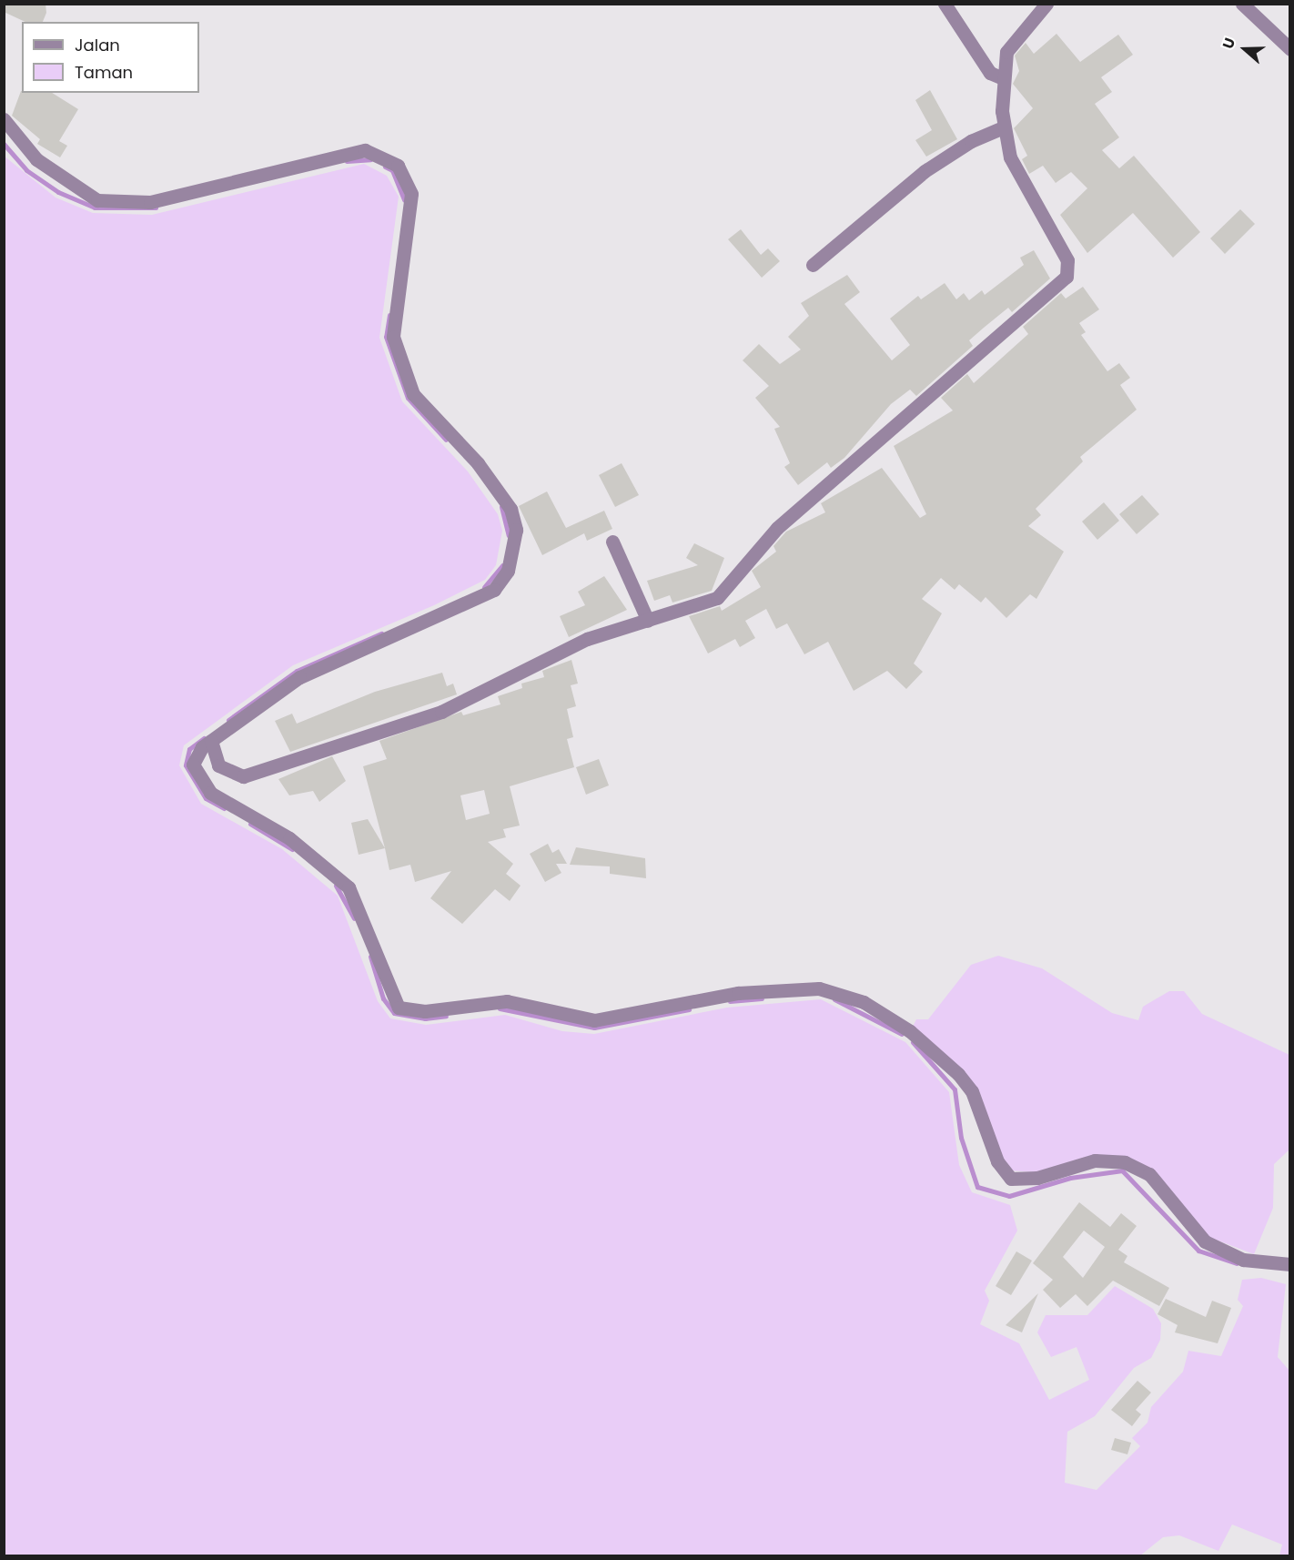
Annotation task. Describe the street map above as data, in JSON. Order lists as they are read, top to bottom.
{
  "legend": ["Jalan", "Taman"],
  "north": "left"
}
